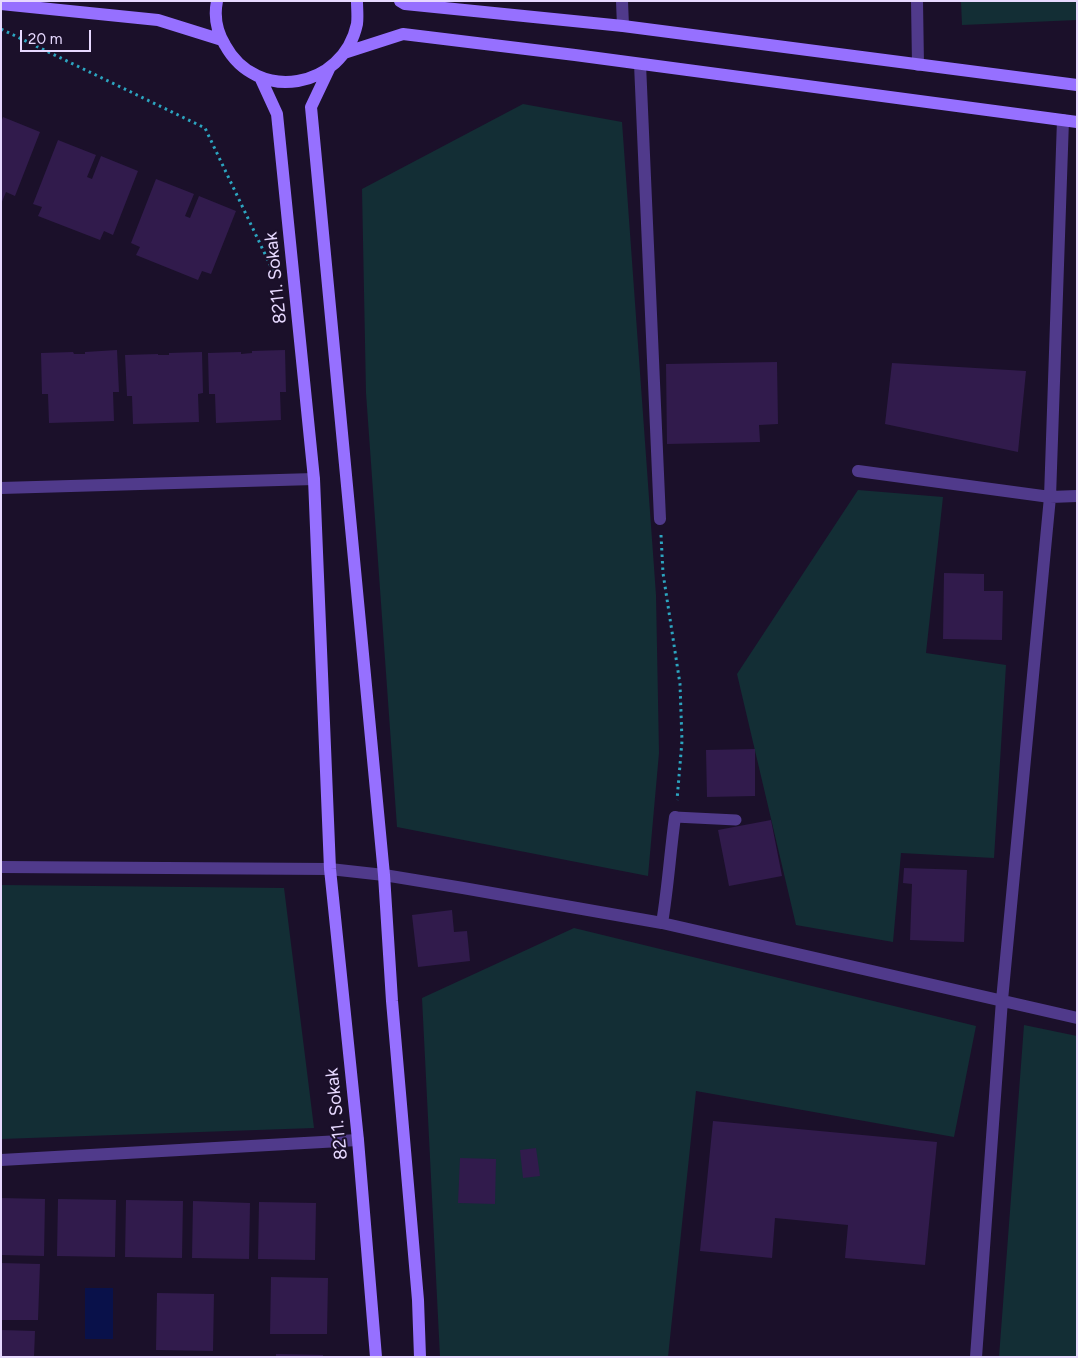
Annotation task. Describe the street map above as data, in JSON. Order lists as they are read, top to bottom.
{
  "streets": {
    "street": ["8211. Sokak"]
  },
  "scale_bar": "20 m"
}
